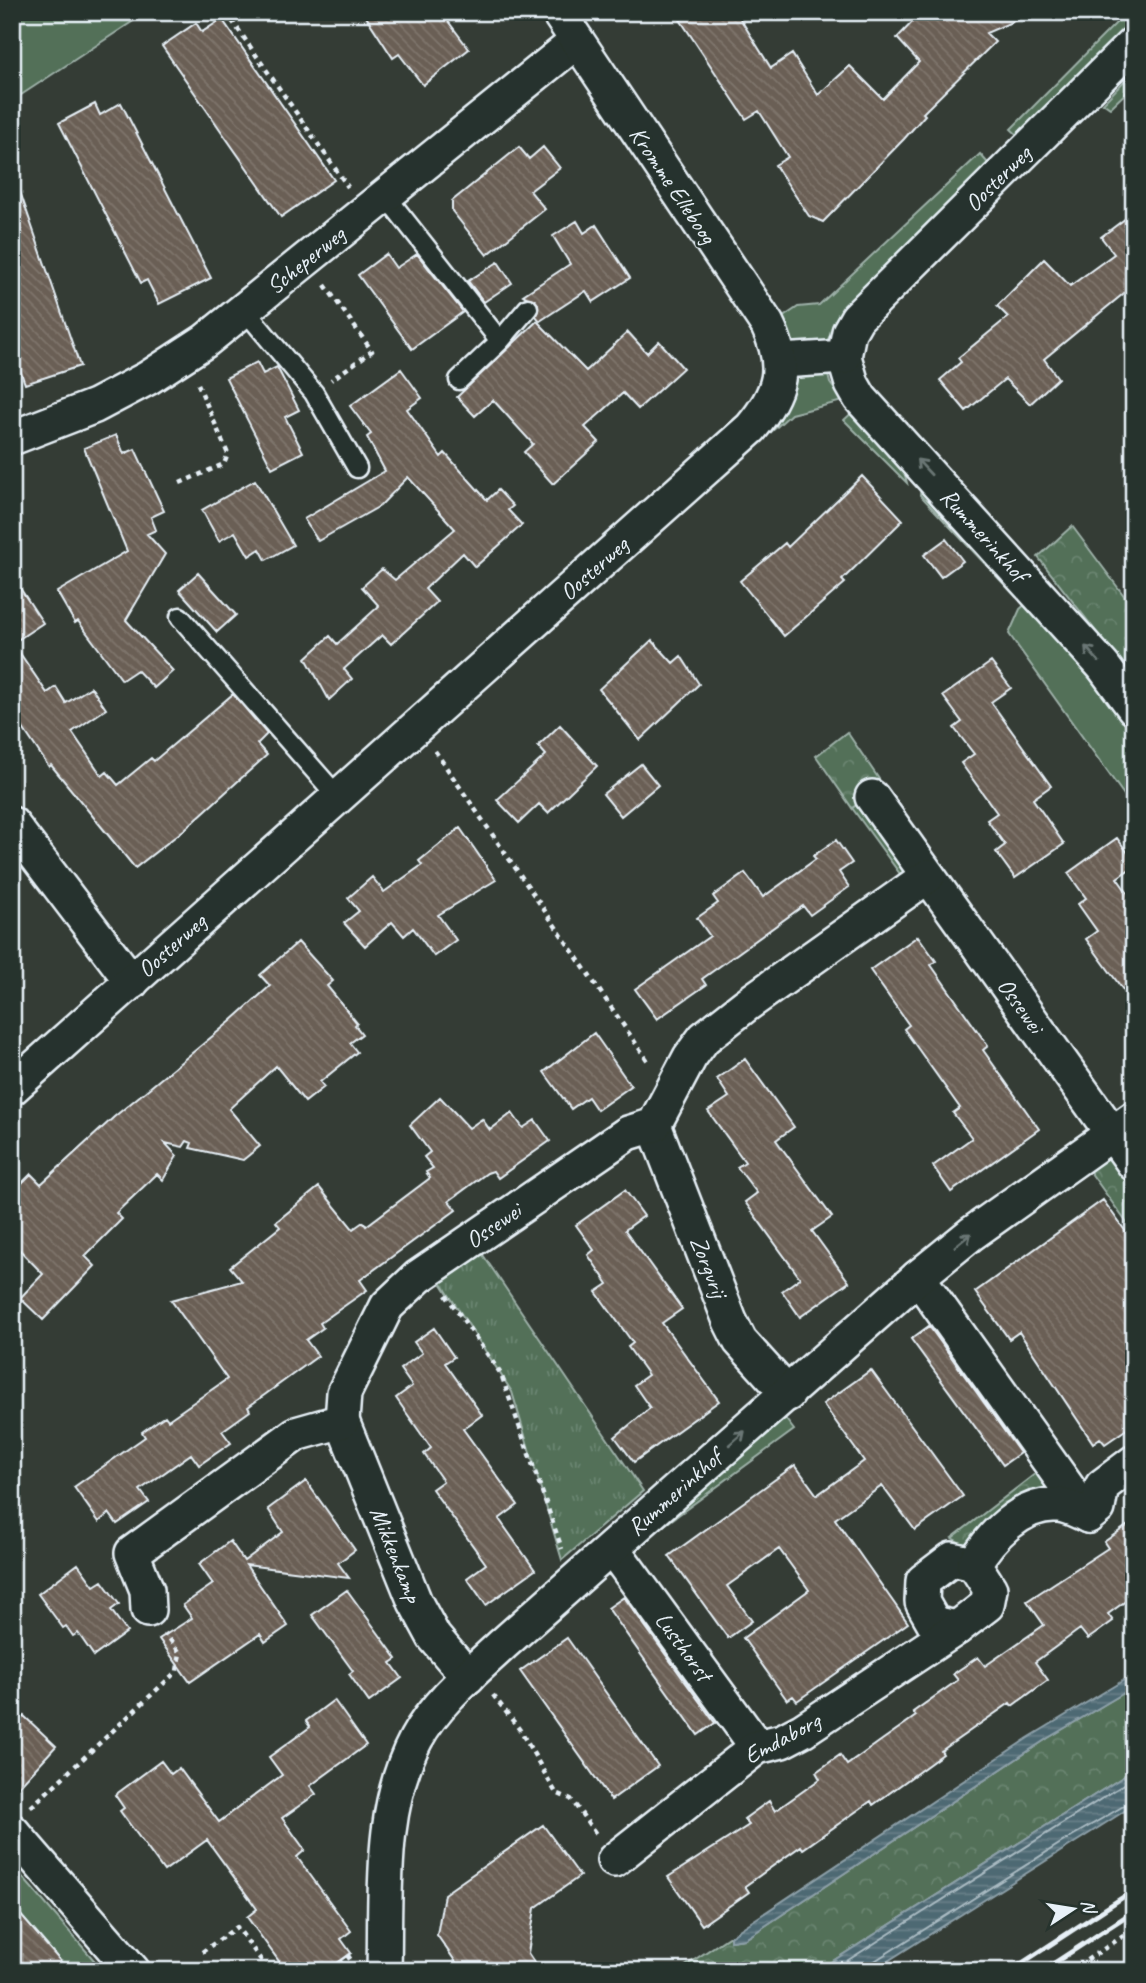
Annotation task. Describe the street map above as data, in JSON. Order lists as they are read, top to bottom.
{
  "streets": {
    "street": [
      "Oosterweg",
      "Kromme Elleboog",
      "Scheperweg",
      "Rummerinkhof",
      "Ossewei",
      "Zorgvrij",
      "Mikkenkamp",
      "Lusthorst",
      "Emdaborg"
    ]
  },
  "crossings": [
    ["Oosterweg", "Kromme Elleboog"],
    ["Oosterweg", "Rummerinkhof"],
    ["Kromme Elleboog", "Scheperweg"],
    ["Rummerinkhof", "Ossewei"],
    ["Rummerinkhof", "Zorgvrij"],
    ["Rummerinkhof", "Mikkenkamp"],
    ["Rummerinkhof", "Lusthorst"],
    ["Ossewei", "Zorgvrij"],
    ["Ossewei", "Mikkenkamp"],
    ["Lusthorst", "Emdaborg"]
  ],
  "north": "right"
}
